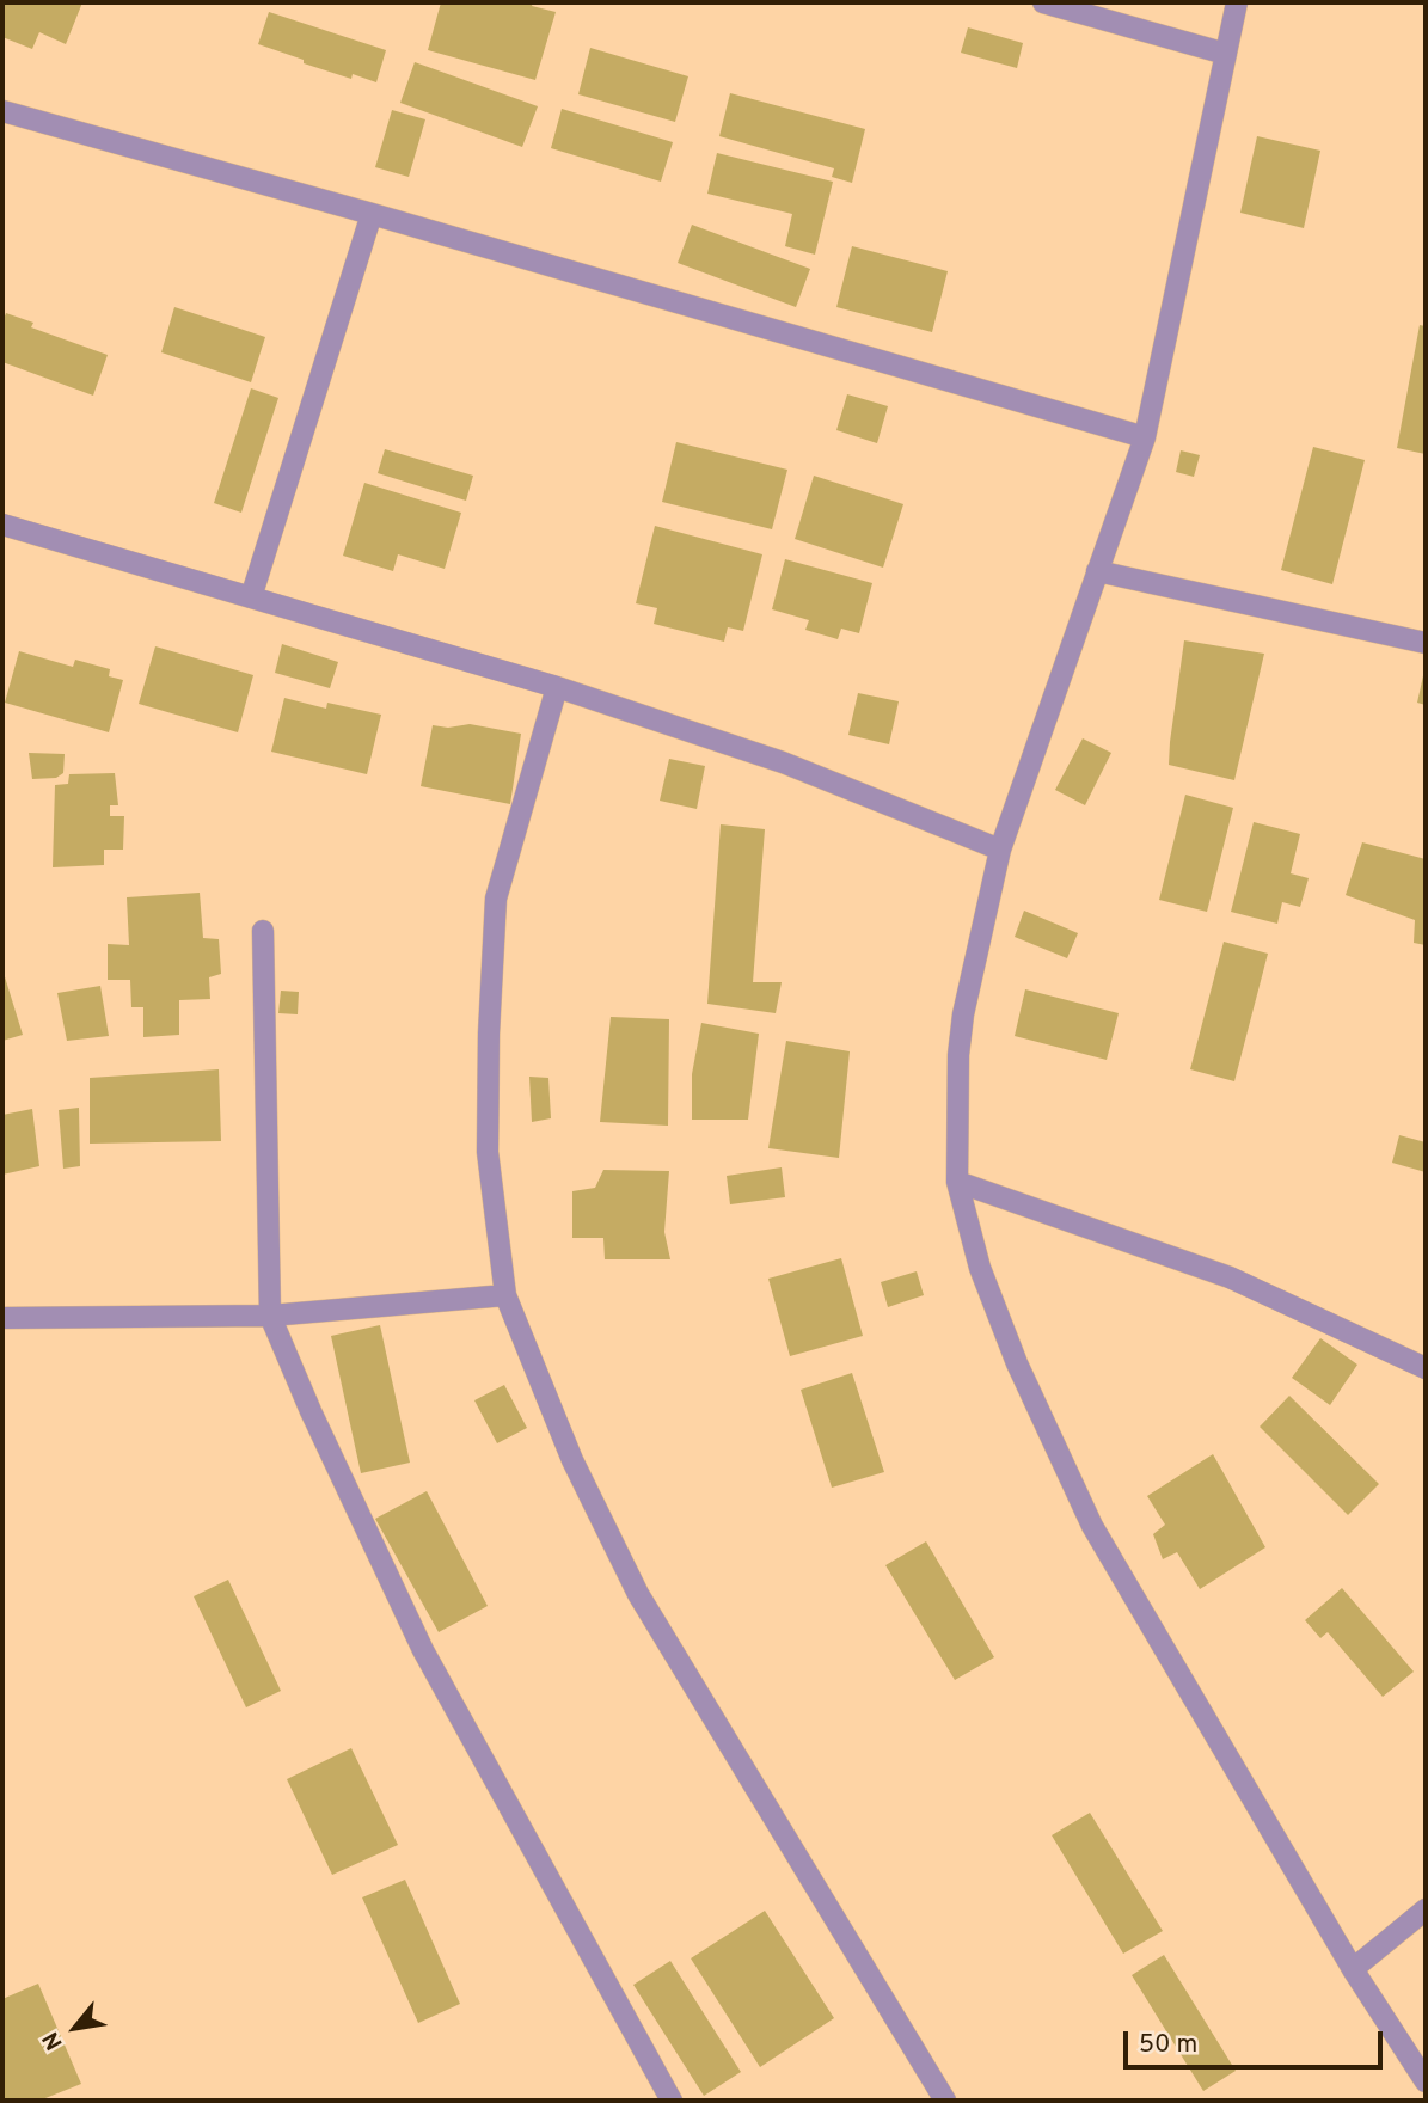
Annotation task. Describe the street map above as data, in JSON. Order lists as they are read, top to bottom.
{
  "scale_bar": "50 m",
  "north": "bottom left"
}
